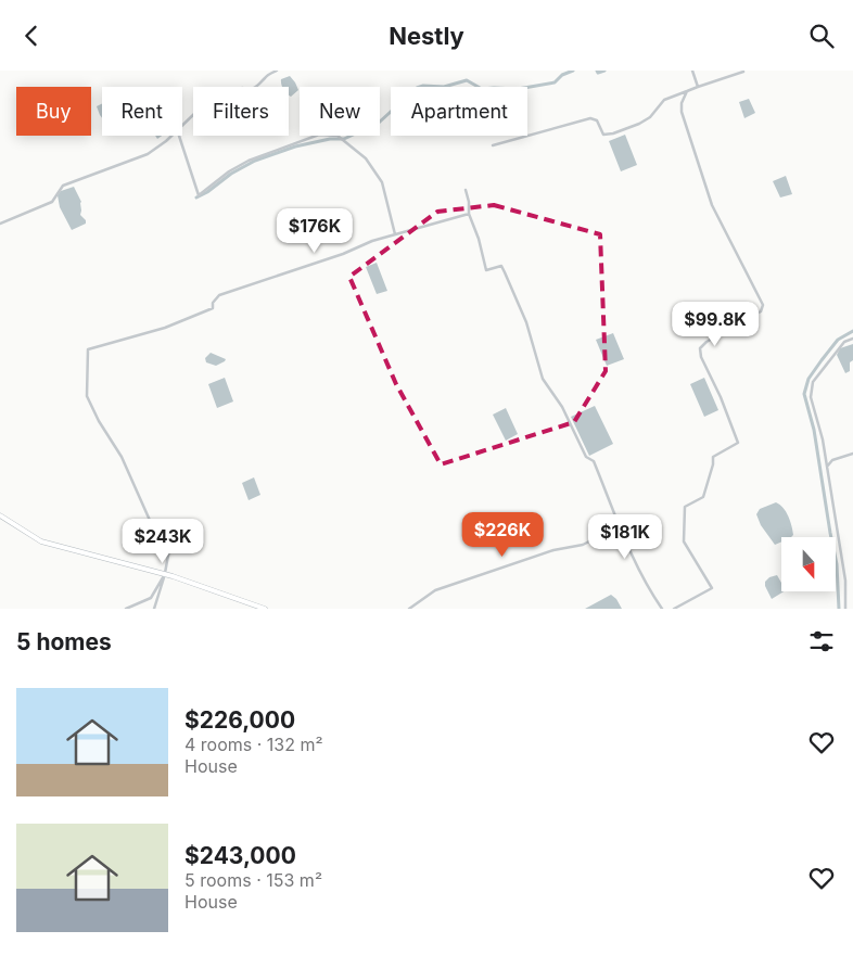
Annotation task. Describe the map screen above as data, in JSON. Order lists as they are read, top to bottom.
{
  "north": "bottom",
  "page": {
    "header": "Nestly",
    "chip": [
      "Buy",
      "Rent",
      "Filters",
      "New",
      "Apartment"
    ],
    "price": [
      "$176K",
      "$99.8K",
      "$226K",
      "$181K",
      "$243K"
    ],
    "heading": "5 homes",
    "list": [
      {
        "name": "$226,000",
        "note": "4 rooms · 132 m² · House"
      },
      {
        "name": "$243,000",
        "note": "5 rooms · 153 m² · House"
      }
    ]
  }
}
